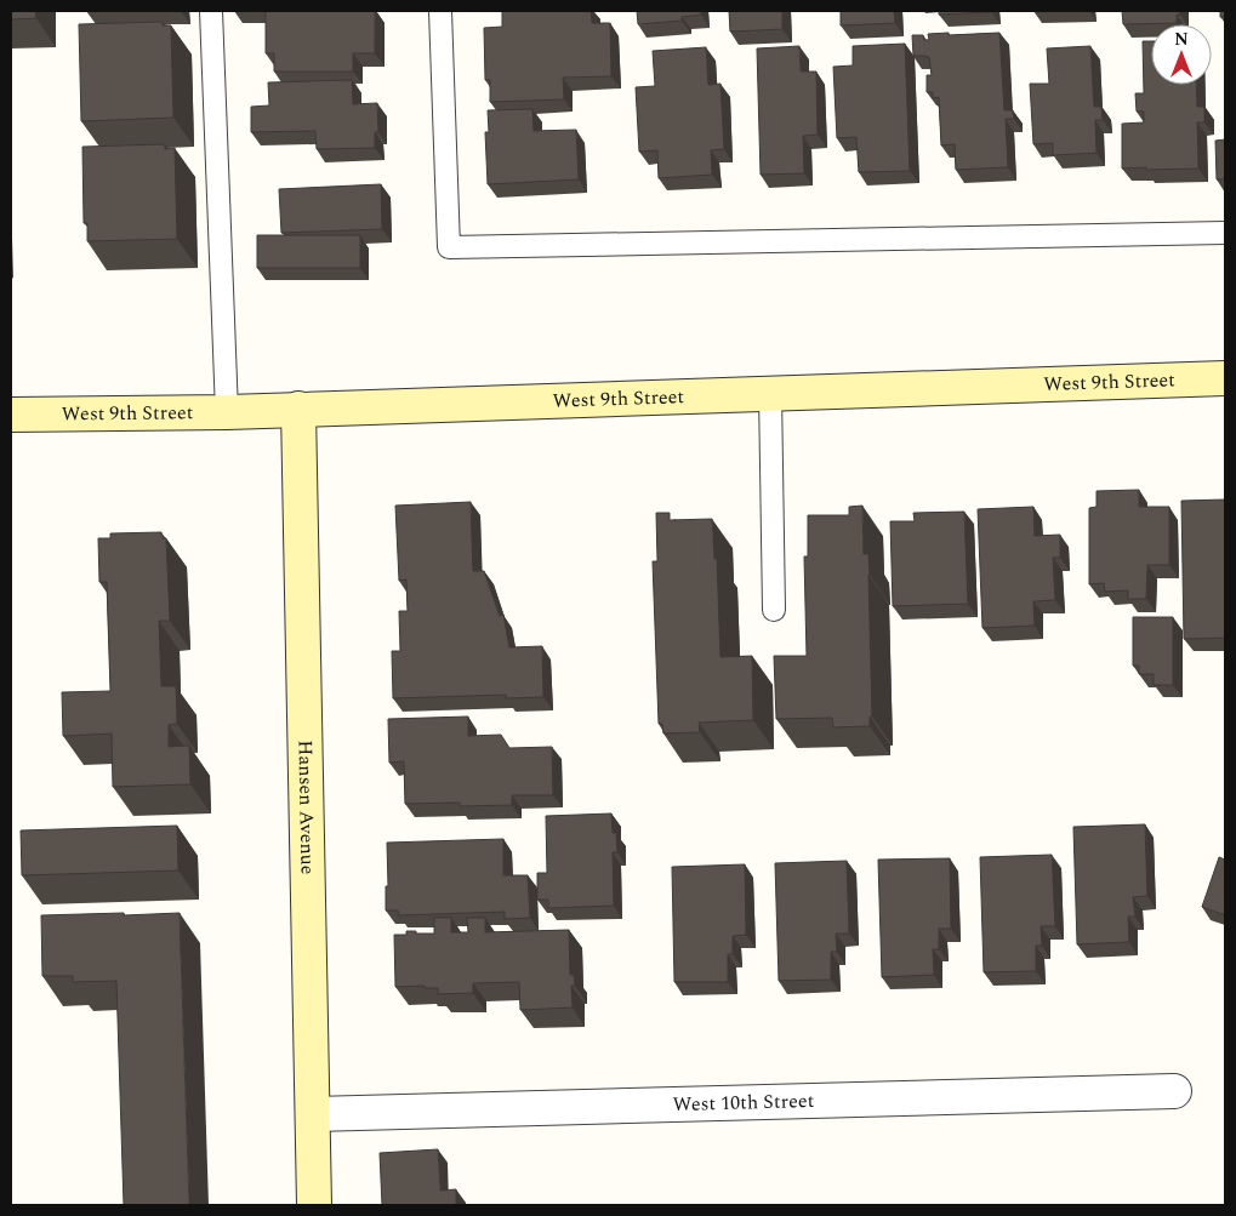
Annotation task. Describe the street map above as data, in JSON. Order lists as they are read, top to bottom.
{
  "streets": {
    "street": ["West 9th Street", "Hansen Avenue", "West 10th Street"]
  },
  "crossings": [
    ["West 9th Street", "Hansen Avenue"],
    ["Hansen Avenue", "West 10th Street"]
  ],
  "north": "top"
}
